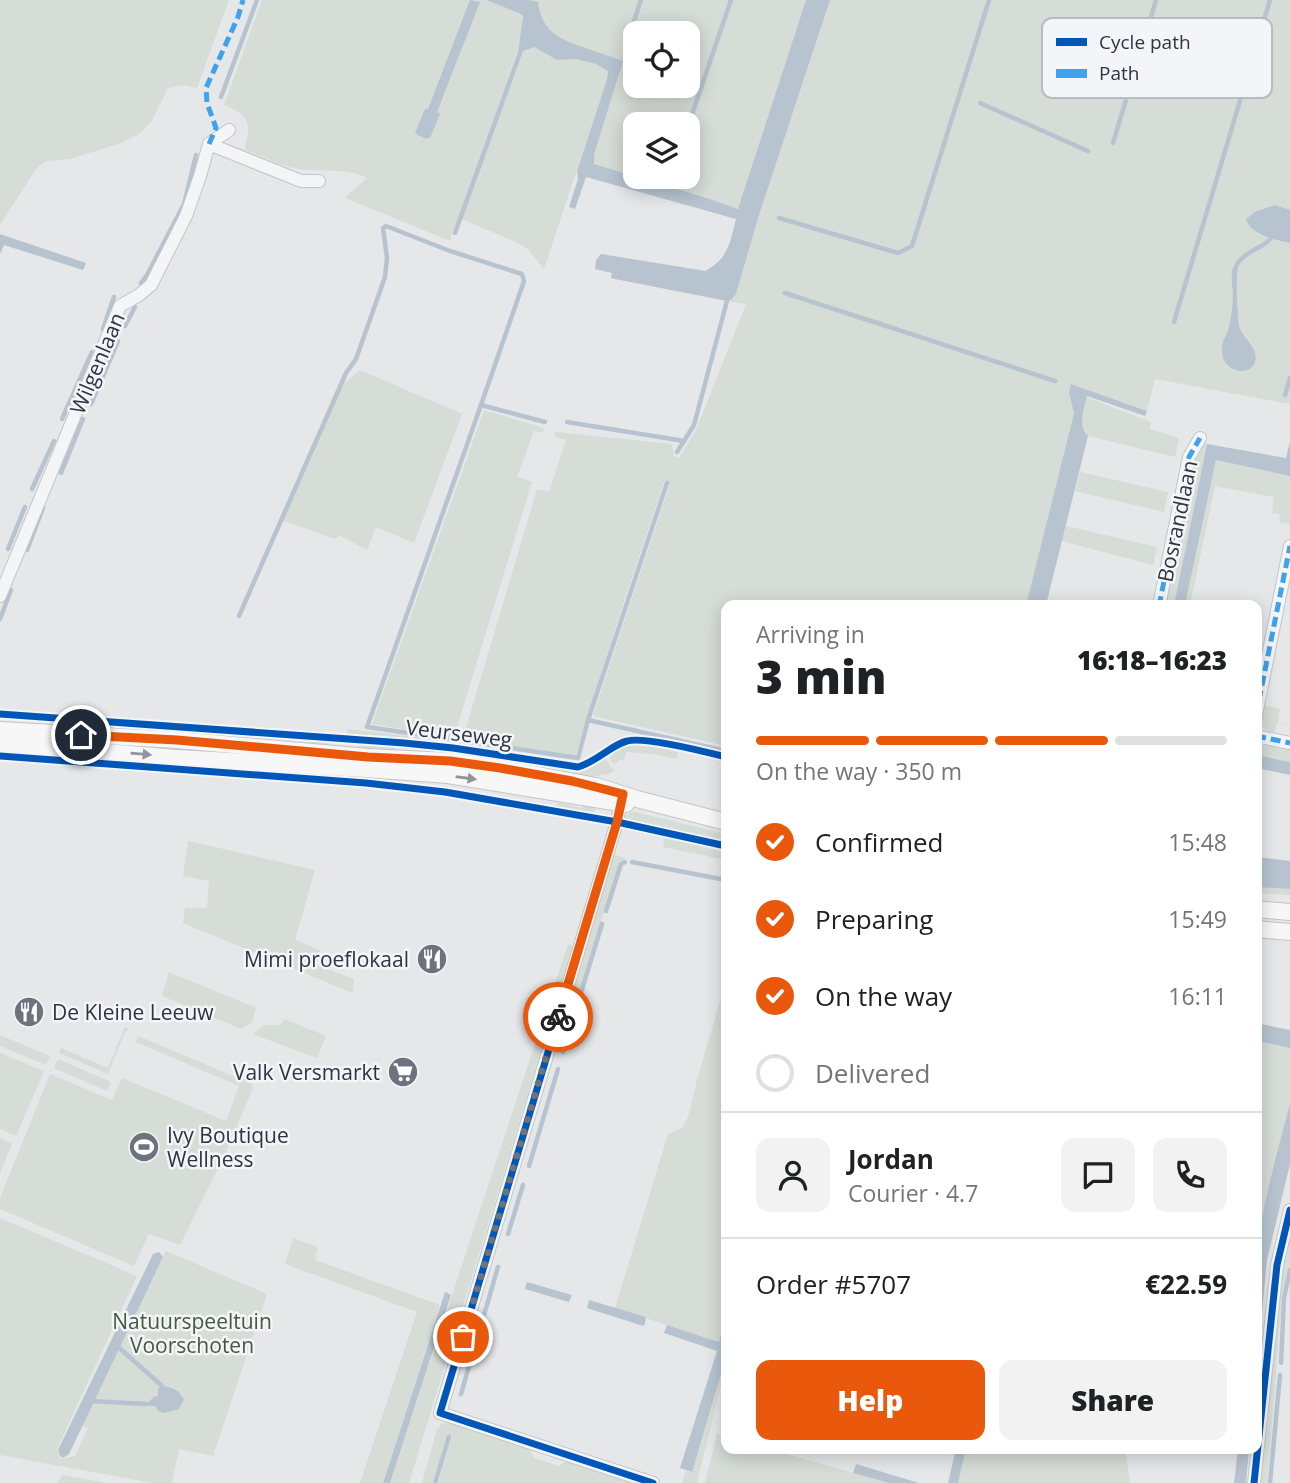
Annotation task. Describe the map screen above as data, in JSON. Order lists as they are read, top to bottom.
{
  "streets": {
    "main road": ["Veurseweg"],
    "street": ["Wilgenlaan", "Bosrandlaan"]
  },
  "parks": ["Natuurspeeltuin Voorschoten"],
  "places": {
    "restaurant": ["Mimi proeflokaal", "De Kleine Leeuw"],
    "supermarket": ["Valk Versmarkt"],
    "sports": ["Ivy Boutique Wellness"]
  },
  "legend": ["Cycle path", "Path"],
  "page": {
    "heading": ["3 min", "Arriving in", "16:18–16:23"],
    "panel": [
      "Jordan",
      "Courier · 4.7",
      "Order #5707",
      "€22.59"
    ],
    "bar": "On the way · 350 m",
    "list": [
      ["Confirmed", "15:48"],
      ["Preparing", "15:49"],
      ["On the way", "16:11"],
      "Delivered"
    ],
    "buttons": ["Help", "Share"]
  }
}
